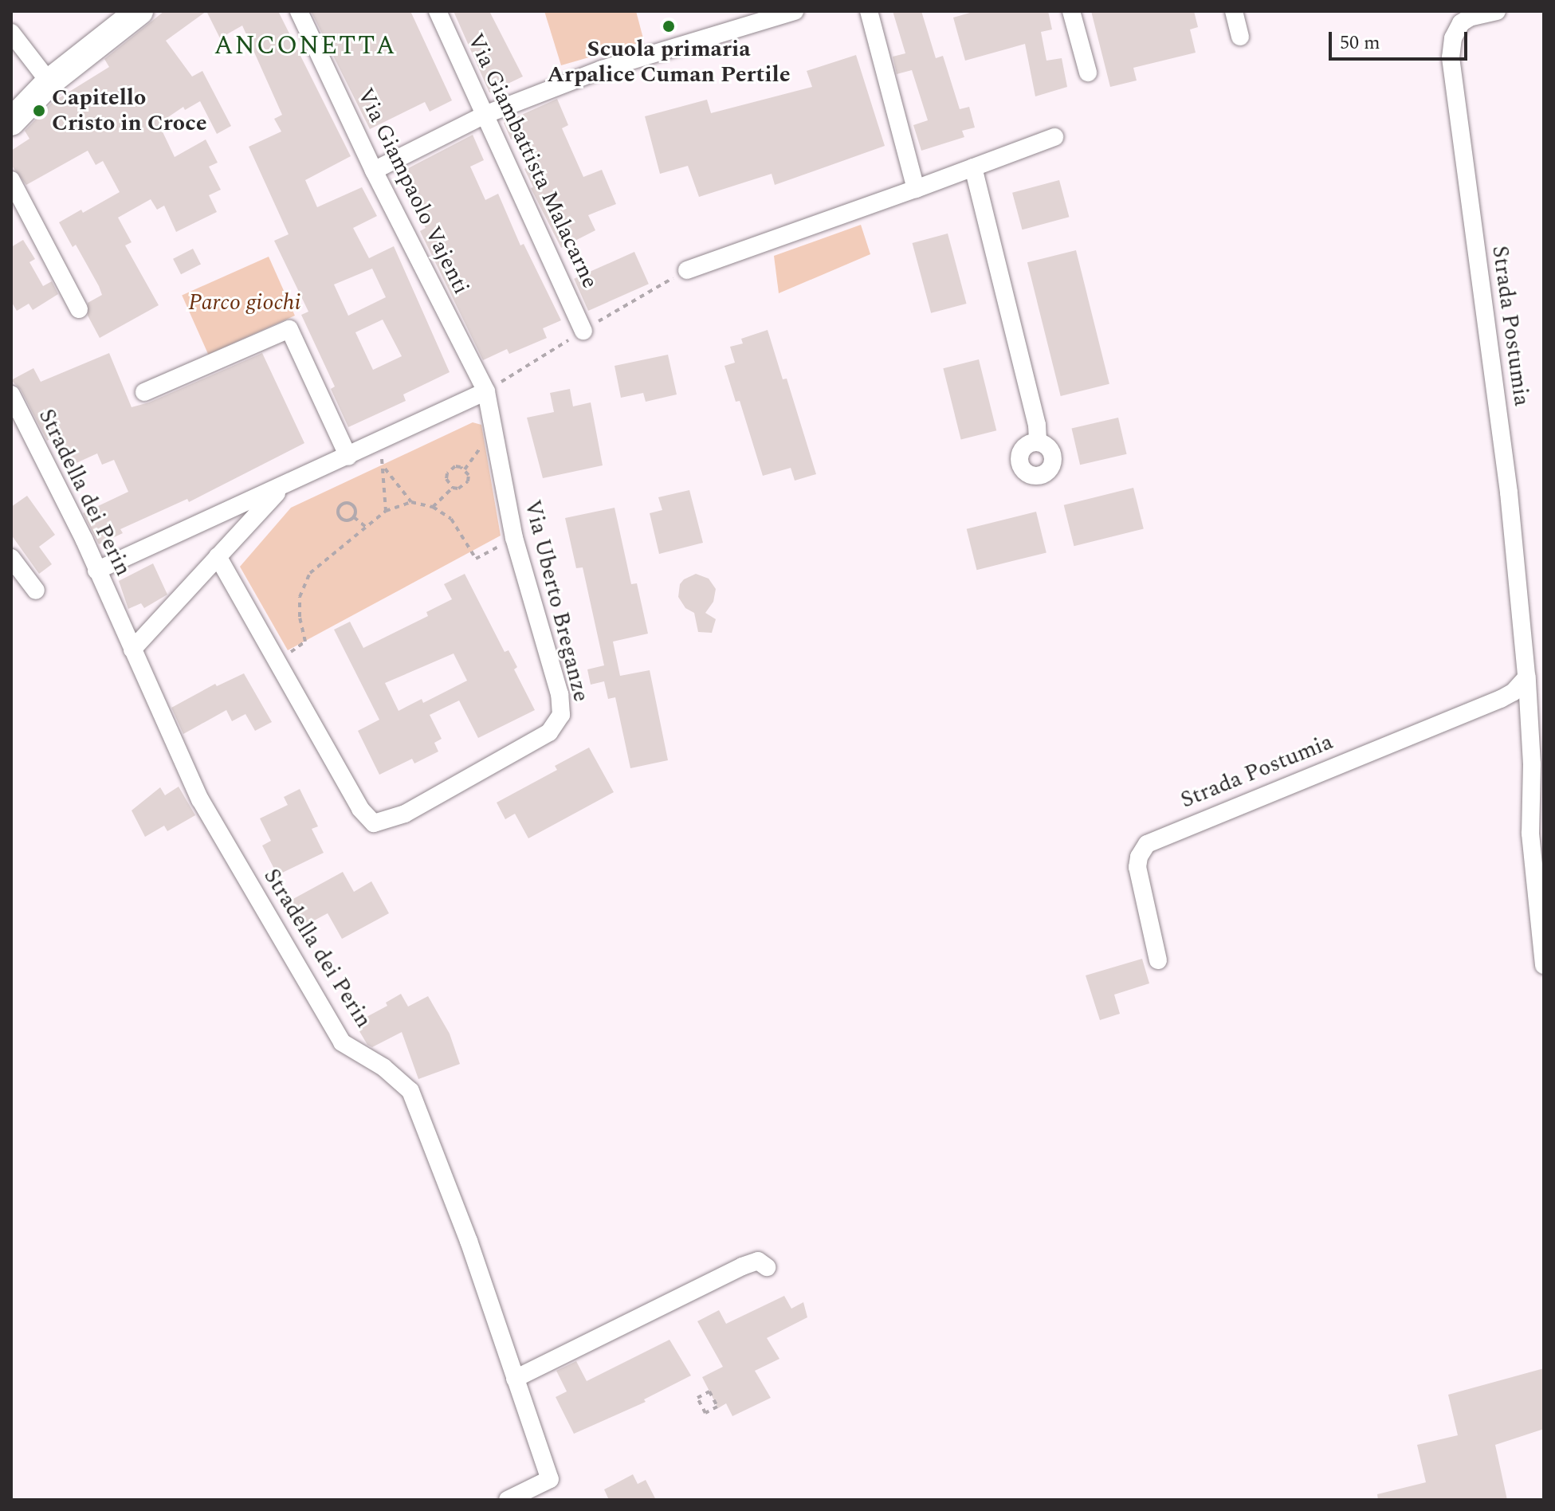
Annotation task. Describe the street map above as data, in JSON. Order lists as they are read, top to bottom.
{
  "streets": {
    "street": [
      "Via Giambattista Malacarne",
      "Via Giampaolo Vajenti",
      "Strada Postumia",
      "Stradella dei Perin",
      "Via Uberto Breganze"
    ]
  },
  "crossings": [
    ["Via Giampaolo Vajenti", "Via Uberto Breganze"]
  ],
  "districts": ["ANCONETTA"],
  "parks": ["Parco giochi"],
  "places": ["Scuola primaria Arpalice Cuman Pertile", "Capitello Cristo in Croce"],
  "scale_bar": "50 m"
}
